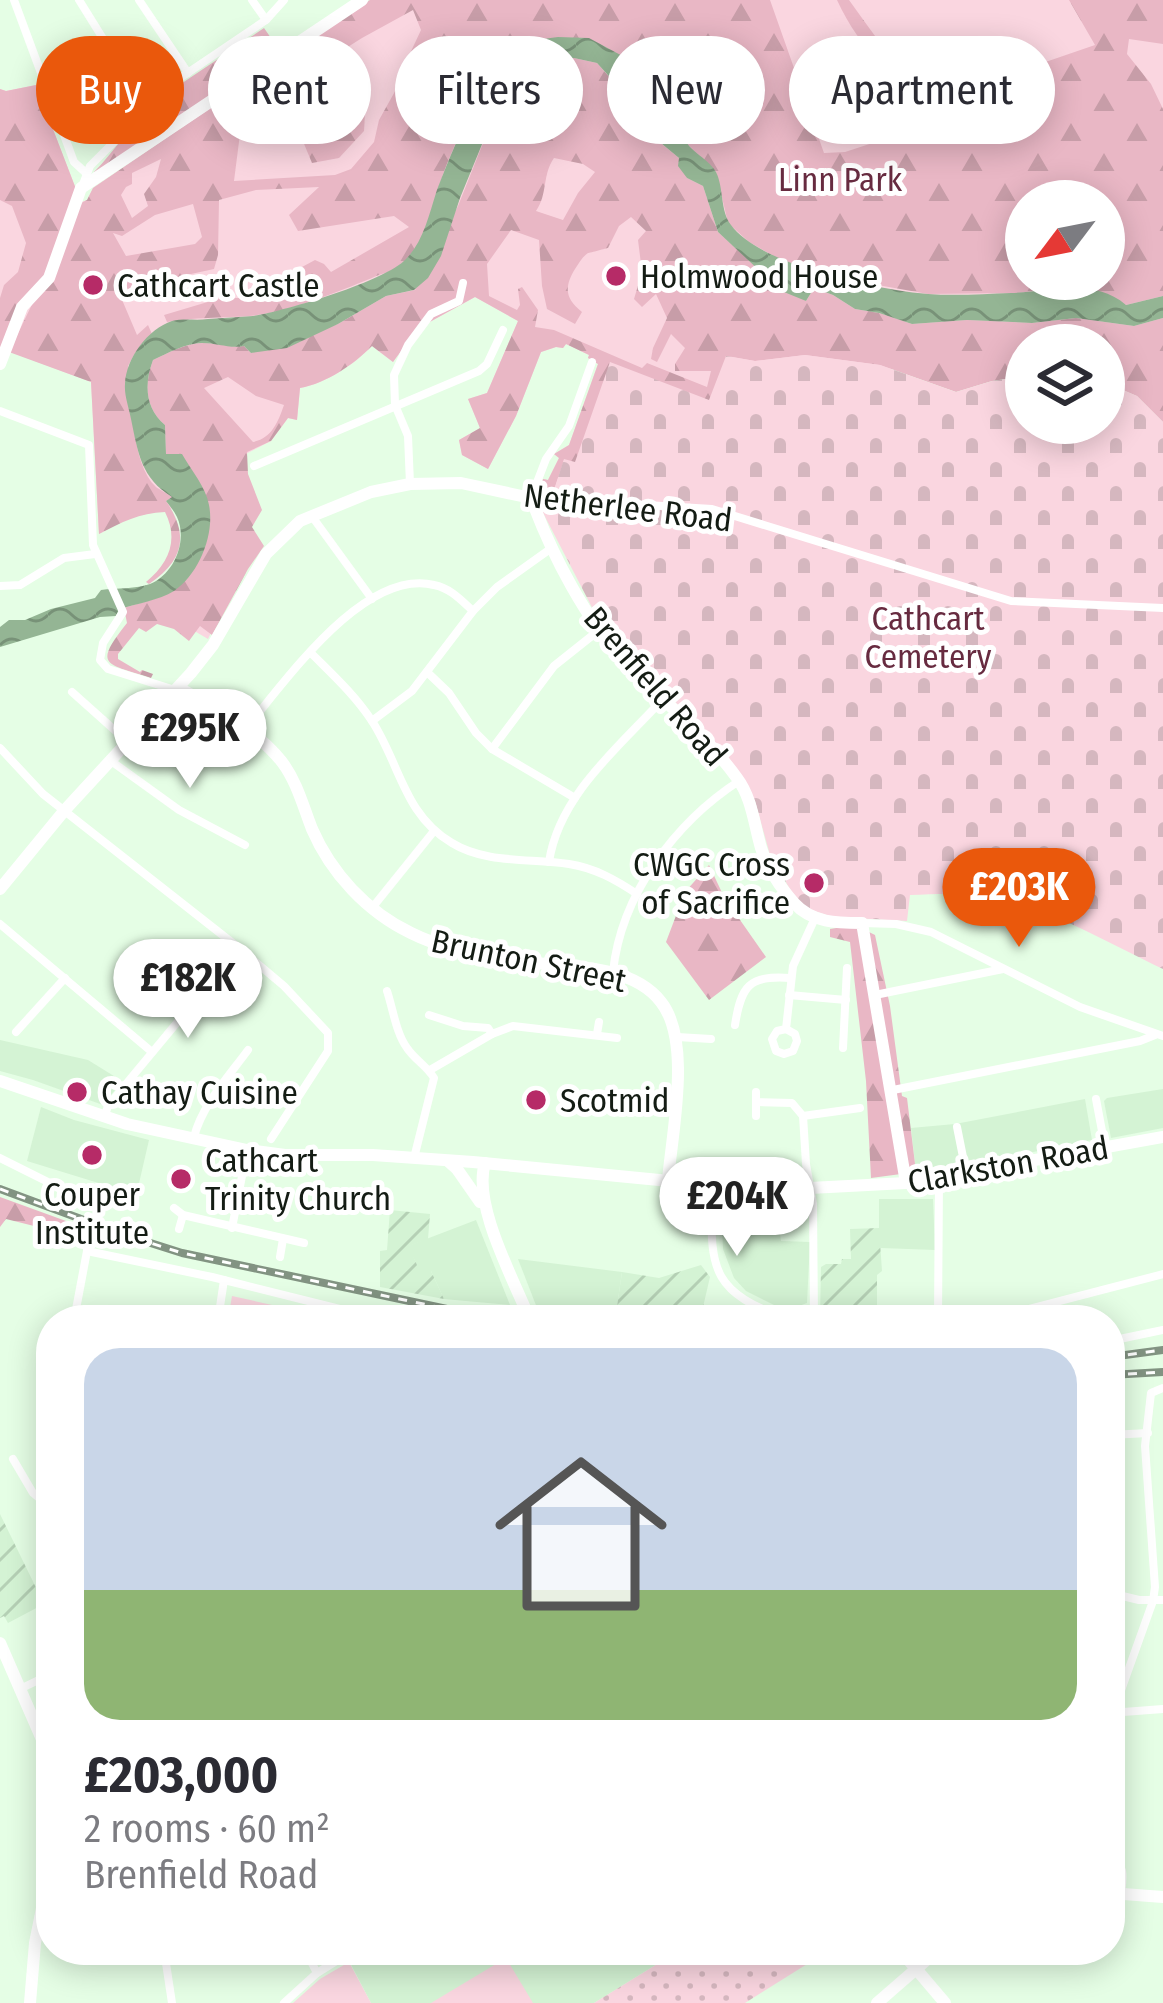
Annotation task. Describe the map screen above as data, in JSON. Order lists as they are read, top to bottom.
{
  "streets": {
    "street": [
      "Netherlee Road",
      "Brenfield Road",
      "Brunton Street",
      "Clarkston Road"
    ]
  },
  "crossings": [
    ["Netherlee Road", "Brenfield Road"],
    ["Netherlee Road", "Brunton Street"]
  ],
  "parks": ["Linn Park", "Cathcart Cemetery"],
  "places": [
    "Holmwood House",
    "Cathcart Castle",
    "CWGC Cross of Sacrifice",
    "Cathay Cuisine",
    "Scotmid",
    "Couper Institute",
    "Cathcart Trinity Church"
  ],
  "north": "bottom left",
  "page": {
    "chip": [
      "Buy",
      "Rent",
      "Filters",
      "New",
      "Apartment"
    ],
    "price": [
      "£295K",
      "£203K",
      "£182K",
      "£204K"
    ],
    "list": [
      {
        "name": "£203,000",
        "note": "2 rooms · 60 m² · Brenfield Road"
      }
    ]
  }
}
